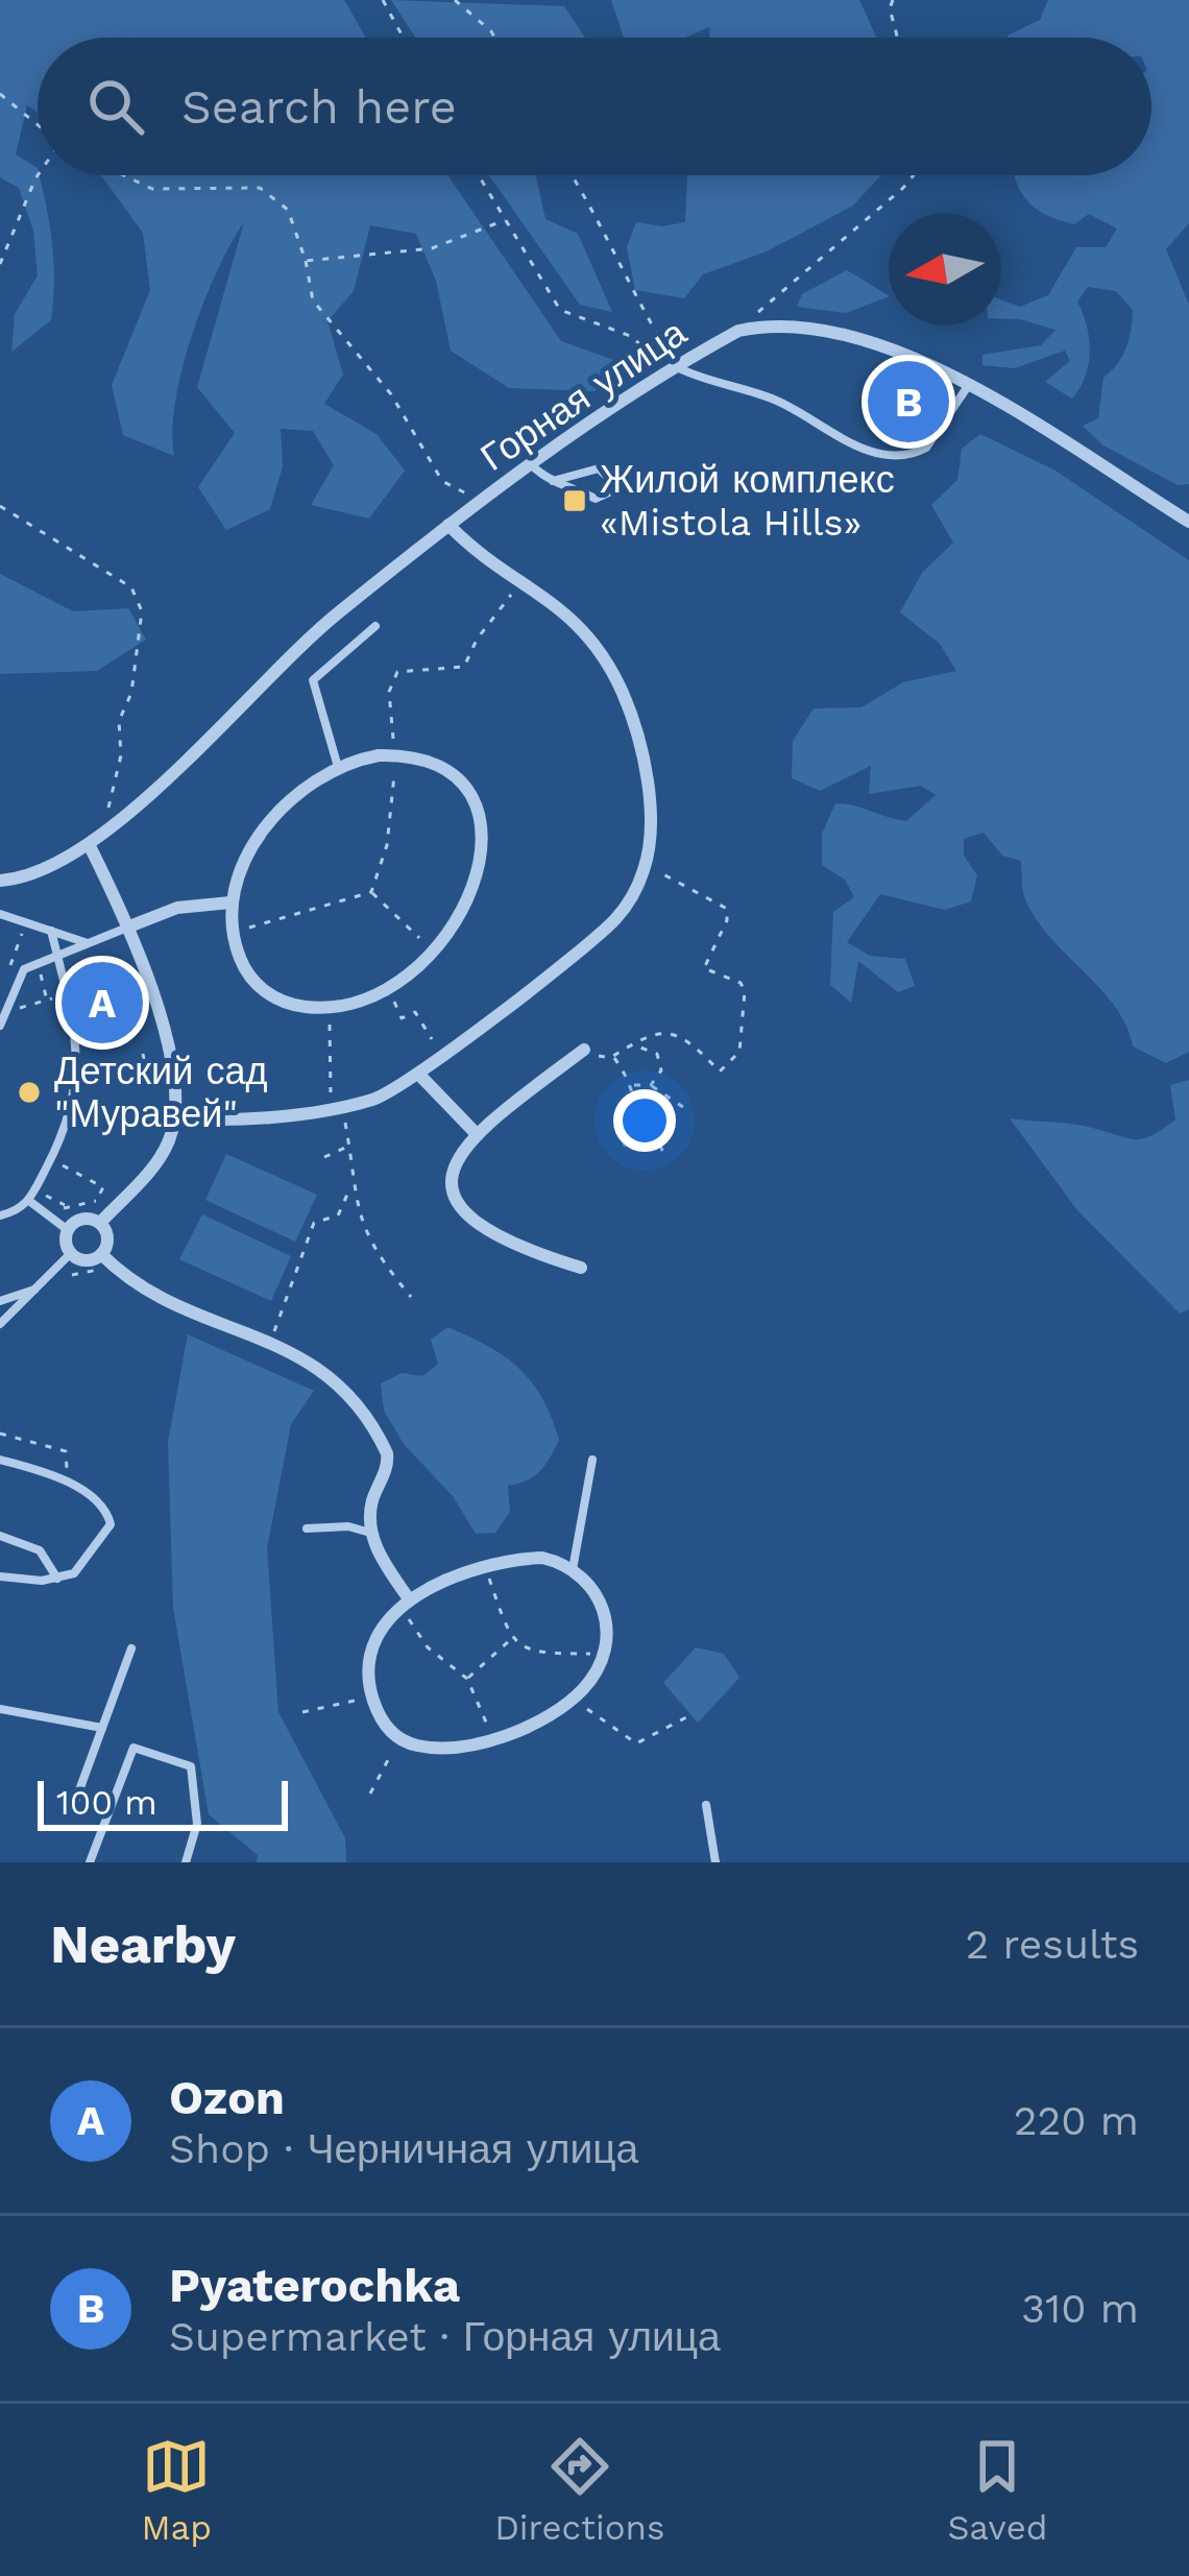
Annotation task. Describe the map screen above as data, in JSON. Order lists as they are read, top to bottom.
{
  "streets": {
    "street": ["Горная улица"]
  },
  "places": {
    "transit": ["Жилой комплекс «Mistola Hills»"],
    "other": ["Детский сад \"Муравей\""]
  },
  "scale_bar": "100 m",
  "north": "left",
  "page": {
    "search": "Search here",
    "pins": ["B", "A"],
    "scale": "100 m",
    "heading": ["Nearby", "2 results"],
    "list": [
      {
        "mark": "A",
        "name": "Ozon",
        "note": "Shop · Черничная улица",
        "value": "220 m"
      },
      {
        "mark": "B",
        "name": "Pyaterochka",
        "note": "Supermarket · Горная улица",
        "value": "310 m"
      }
    ],
    "nav": ["Map", "Directions", "Saved"]
  }
}
